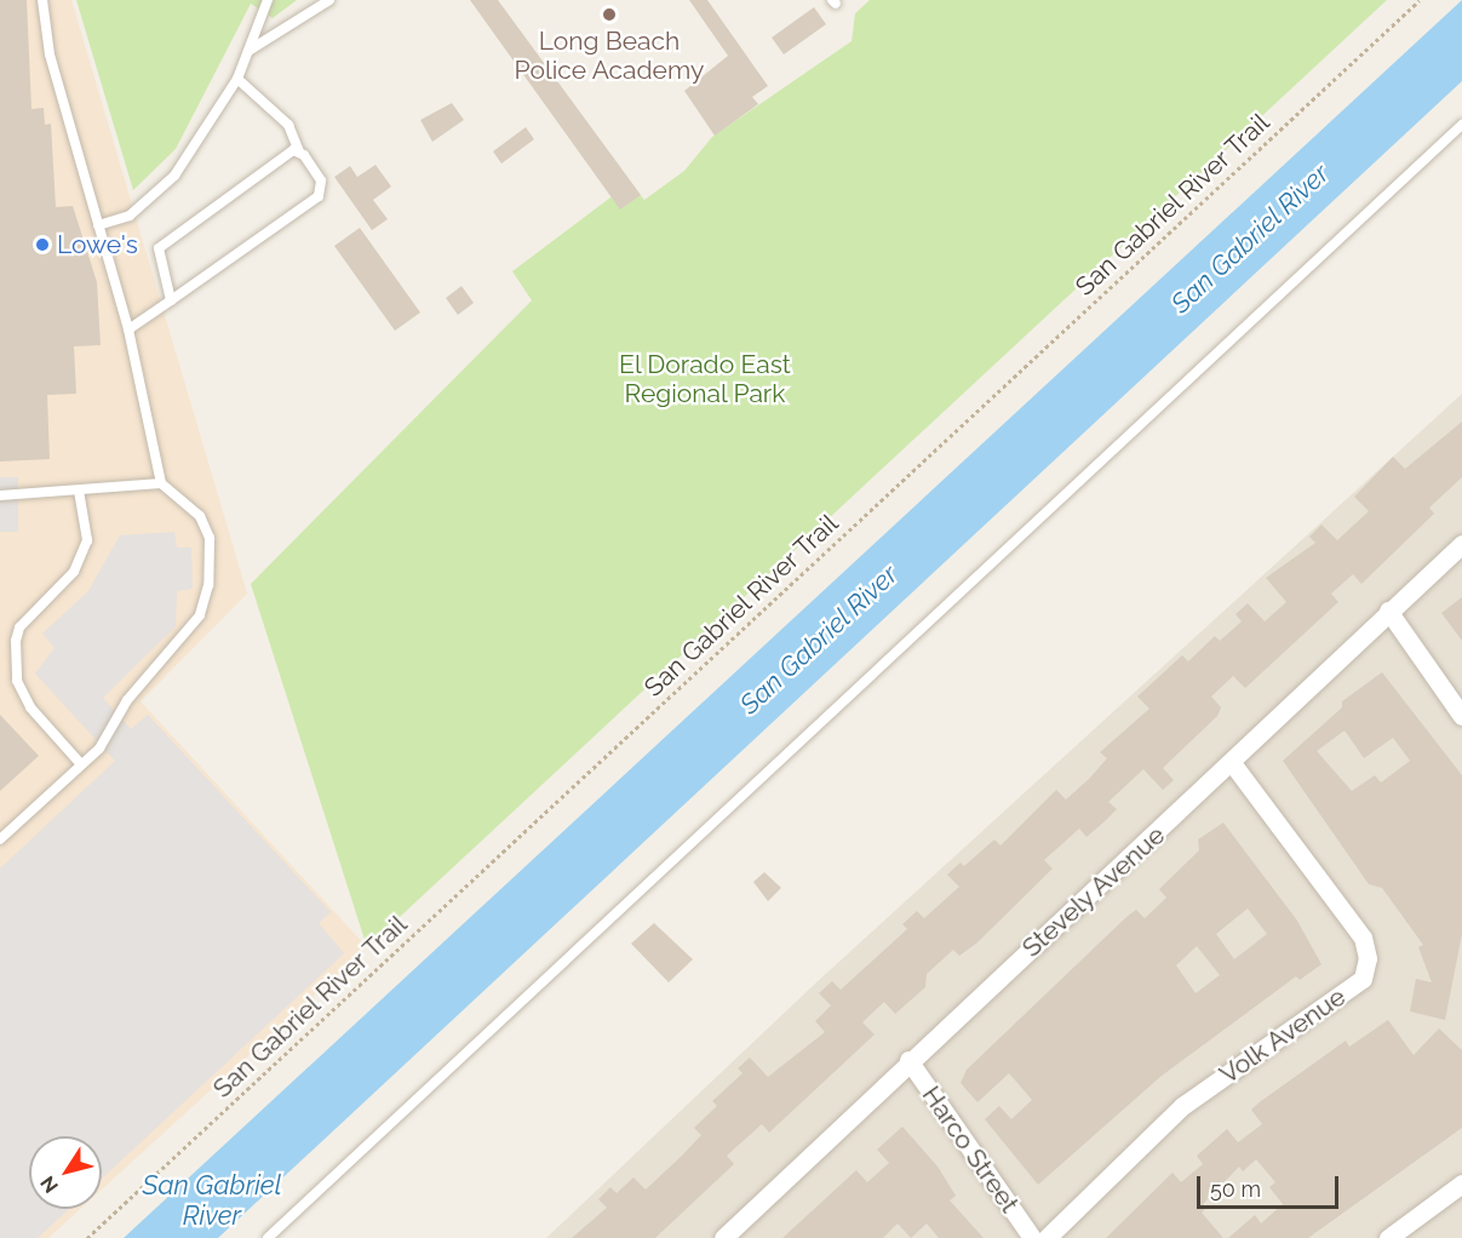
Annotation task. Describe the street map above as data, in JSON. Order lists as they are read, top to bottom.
{
  "streets": {
    "street": ["Stevely Avenue", "Volk Avenue", "Harco Street"],
    "path": ["San Gabriel River Trail"]
  },
  "crossings": [
    ["Stevely Avenue", "Volk Avenue"],
    ["Stevely Avenue", "Harco Street"]
  ],
  "water": ["San Gabriel River"],
  "parks": ["El Dorado East Regional Park"],
  "places": ["Long Beach Police Academy", "Lowe's"],
  "scale_bar": "50 m",
  "north": "bottom left"
}
